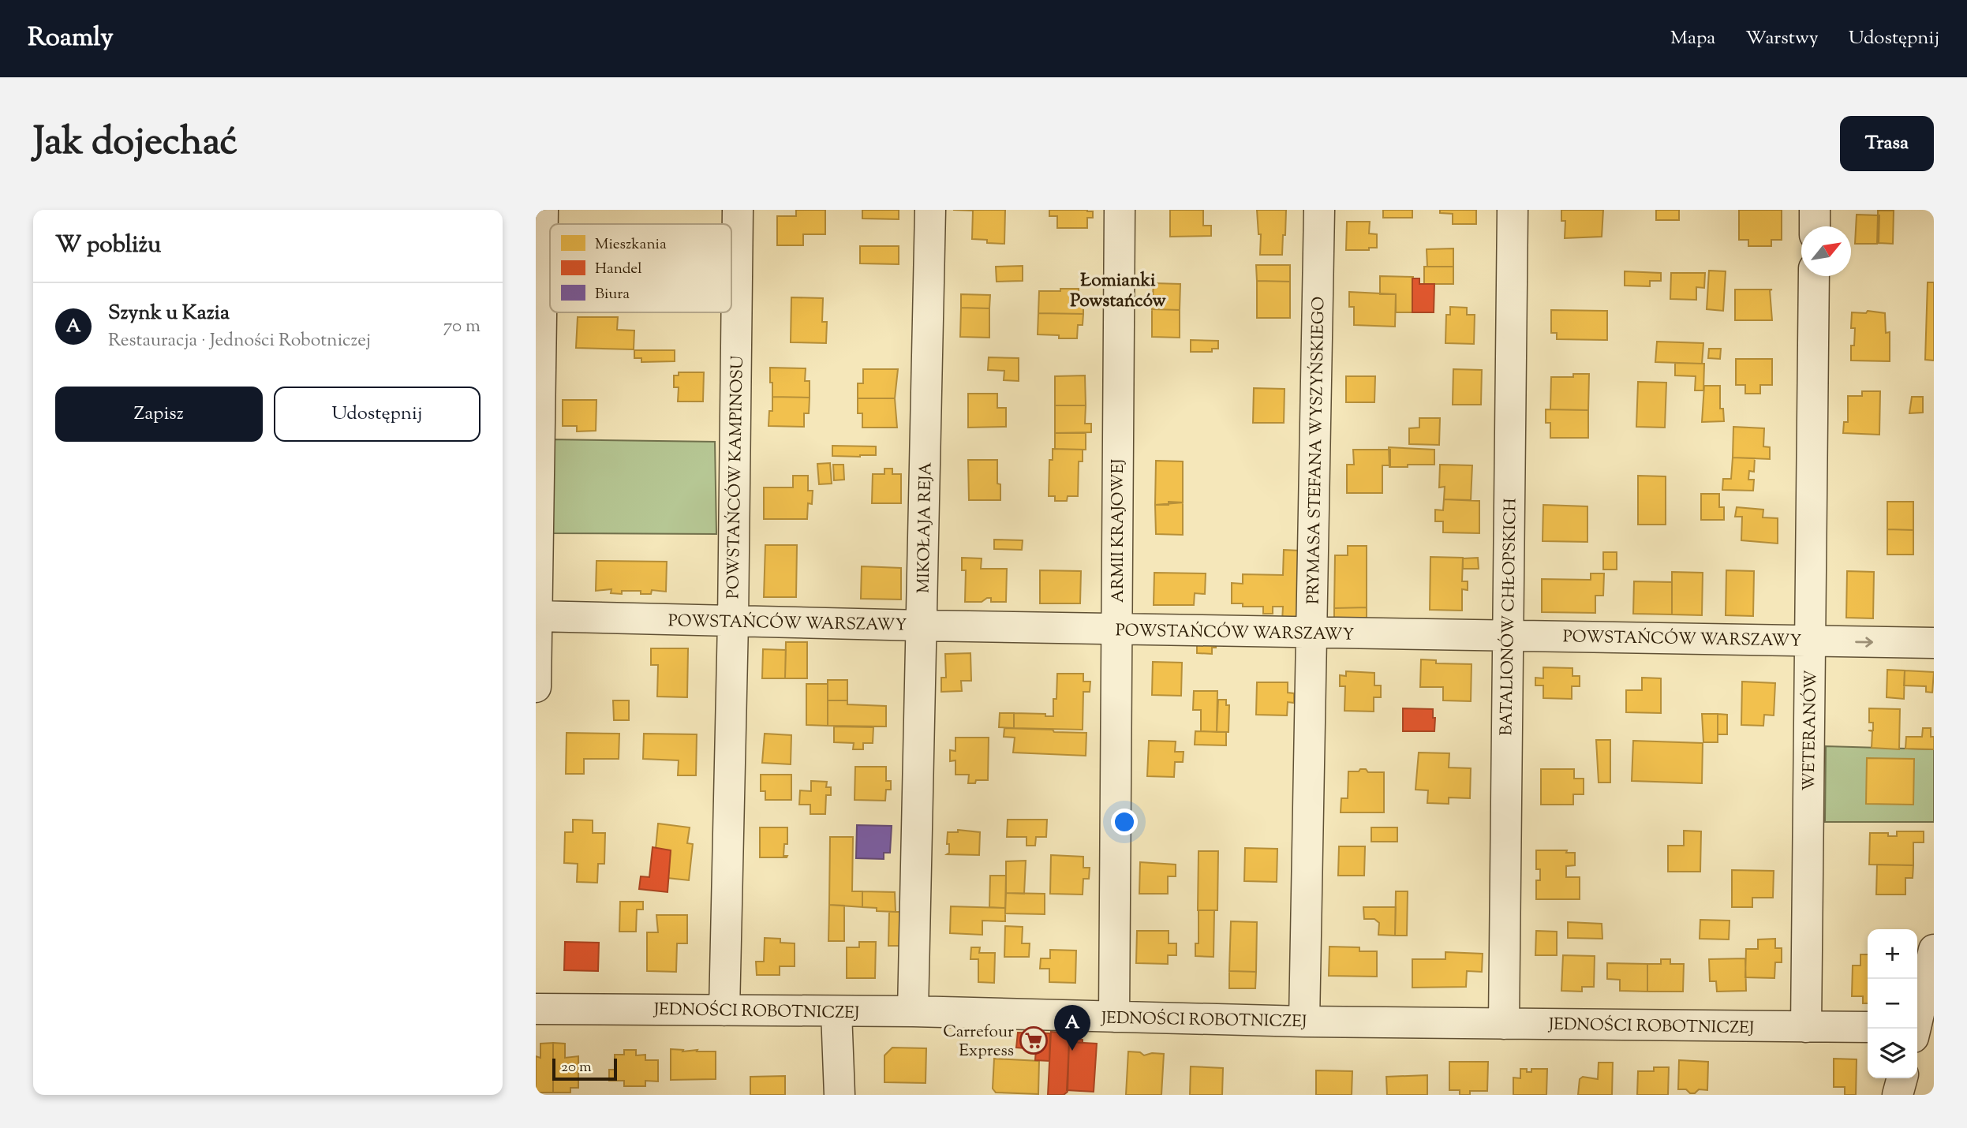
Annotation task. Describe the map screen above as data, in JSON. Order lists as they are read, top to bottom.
{
  "streets": {
    "street": [
      "PRYMASA STEFANA WYSZYŃSKIEGO",
      "POWSTAŃCÓW KAMPINOSU",
      "MIKOŁAJA REJA",
      "ARMII KRAJOWEJ",
      "BATALIONÓW CHŁOPSKICH",
      "POWSTAŃCÓW WARSZAWY",
      "WETERANÓW",
      "JEDNOŚCI ROBOTNICZEJ"
    ]
  },
  "crossings": [
    ["PRYMASA STEFANA WYSZYŃSKIEGO", "POWSTAŃCÓW WARSZAWY"],
    ["PRYMASA STEFANA WYSZYŃSKIEGO", "JEDNOŚCI ROBOTNICZEJ"],
    ["POWSTAŃCÓW KAMPINOSU", "POWSTAŃCÓW WARSZAWY"],
    ["POWSTAŃCÓW KAMPINOSU", "JEDNOŚCI ROBOTNICZEJ"],
    ["MIKOŁAJA REJA", "POWSTAŃCÓW WARSZAWY"],
    ["MIKOŁAJA REJA", "JEDNOŚCI ROBOTNICZEJ"],
    ["ARMII KRAJOWEJ", "POWSTAŃCÓW WARSZAWY"],
    ["ARMII KRAJOWEJ", "JEDNOŚCI ROBOTNICZEJ"],
    ["BATALIONÓW CHŁOPSKICH", "POWSTAŃCÓW WARSZAWY"],
    ["BATALIONÓW CHŁOPSKICH", "JEDNOŚCI ROBOTNICZEJ"],
    ["POWSTAŃCÓW WARSZAWY", "WETERANÓW"],
    ["WETERANÓW", "JEDNOŚCI ROBOTNICZEJ"]
  ],
  "districts": ["Łomianki Powstańców"],
  "places": {
    "supermarket": ["Carrefour Express"]
  },
  "legend": ["Mieszkania", "Handel", "Biura"],
  "scale_bar": "20 m",
  "north": "top right",
  "page": {
    "header": "Roamly",
    "nav": ["Mapa", "Warstwy", "Udostępnij"],
    "title": "Jak dojechać",
    "buttons": [
      "Trasa",
      ["Zapisz", "Udostępnij"]
    ],
    "heading": "W pobliżu",
    "list": [
      {
        "mark": "A",
        "name": "Szynk u Kazia",
        "note": "Restauracja · Jedności Robotniczej",
        "value": "70 m"
      }
    ],
    "map_buttons": ["+", "−"],
    "pins": "A",
    "scale": "20 m"
  }
}
